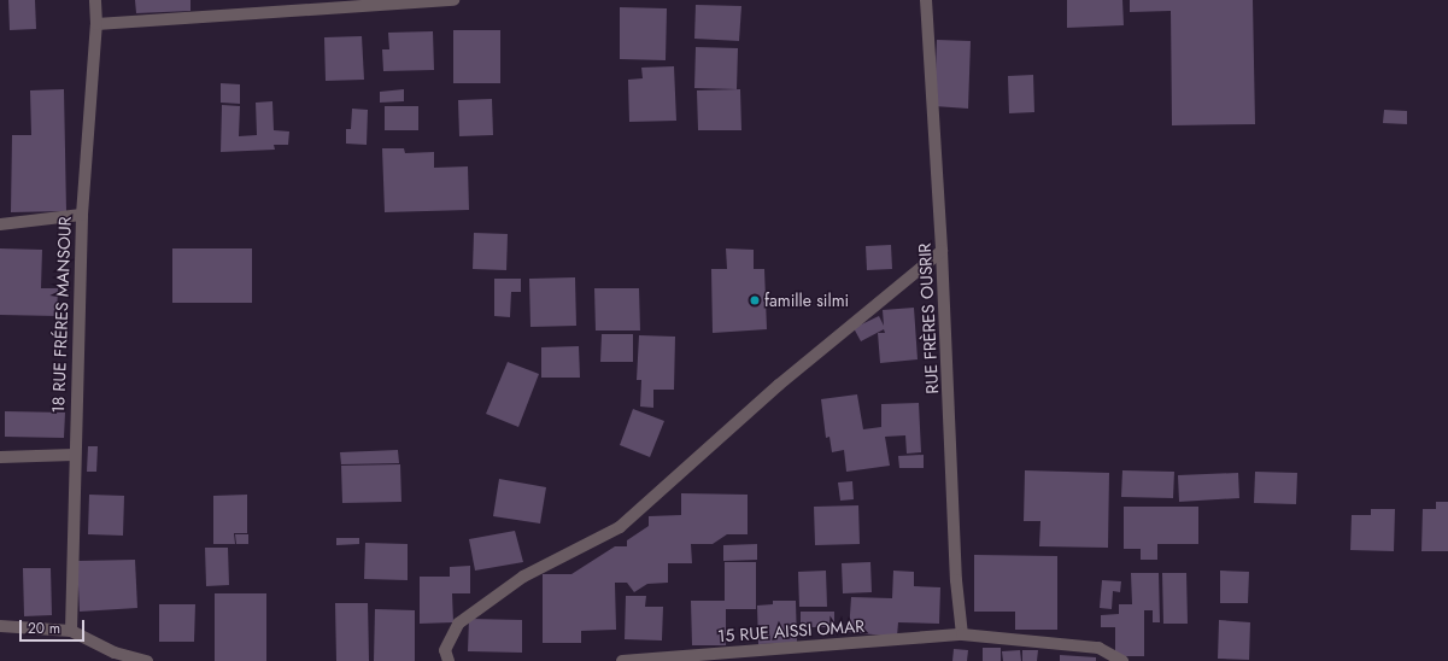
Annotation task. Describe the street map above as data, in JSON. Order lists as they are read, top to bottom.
{
  "streets": {
    "street": ["18 RUE FRÉRES MANSOUR", "RUE FRÈRES OUSRIR", "15 RUE AISSI OMAR"]
  },
  "crossings": [
    ["RUE FRÈRES OUSRIR", "15 RUE AISSI OMAR"]
  ],
  "places": ["famille silmi"],
  "scale_bar": "20 m"
}
